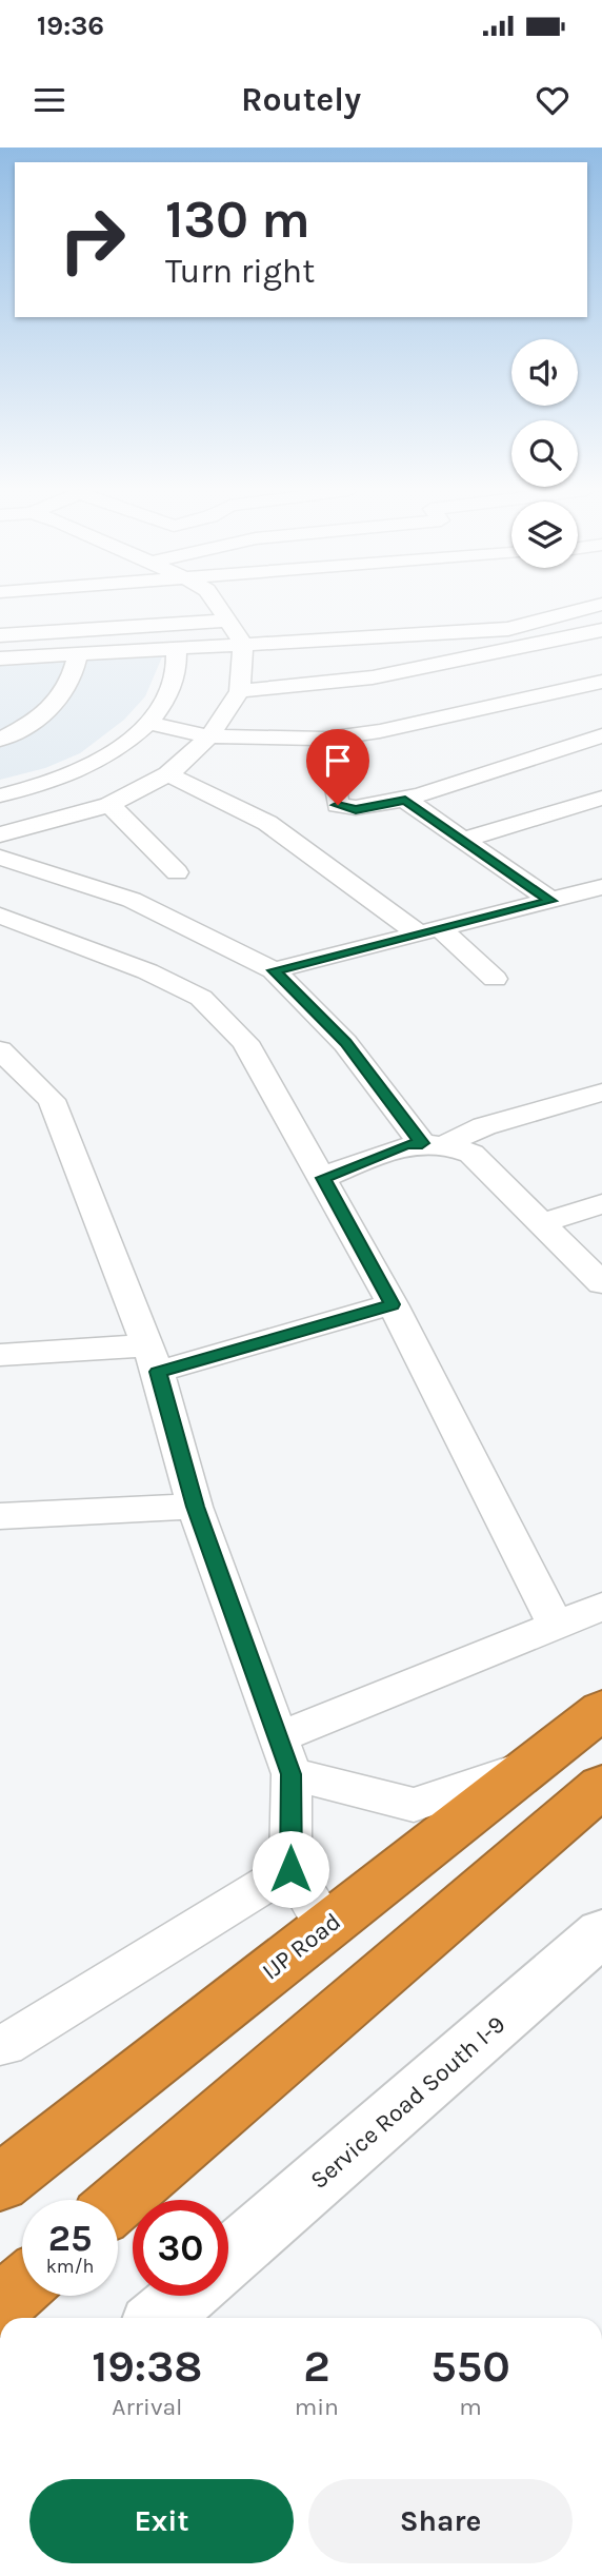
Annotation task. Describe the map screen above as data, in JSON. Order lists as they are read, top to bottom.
{
  "streets": {
    "highway": ["IJP Road"],
    "street": ["Service Road South I-9"]
  },
  "page": {
    "status": "19:36",
    "header": "Routely",
    "turn": ["130 m", "Turn right"],
    "speed": "25 km/h",
    "limit": "30",
    "eta": [
      "19:38",
      "Arrival",
      "2",
      "min",
      "550",
      "m"
    ],
    "buttons": ["Exit", "Share"]
  }
}
